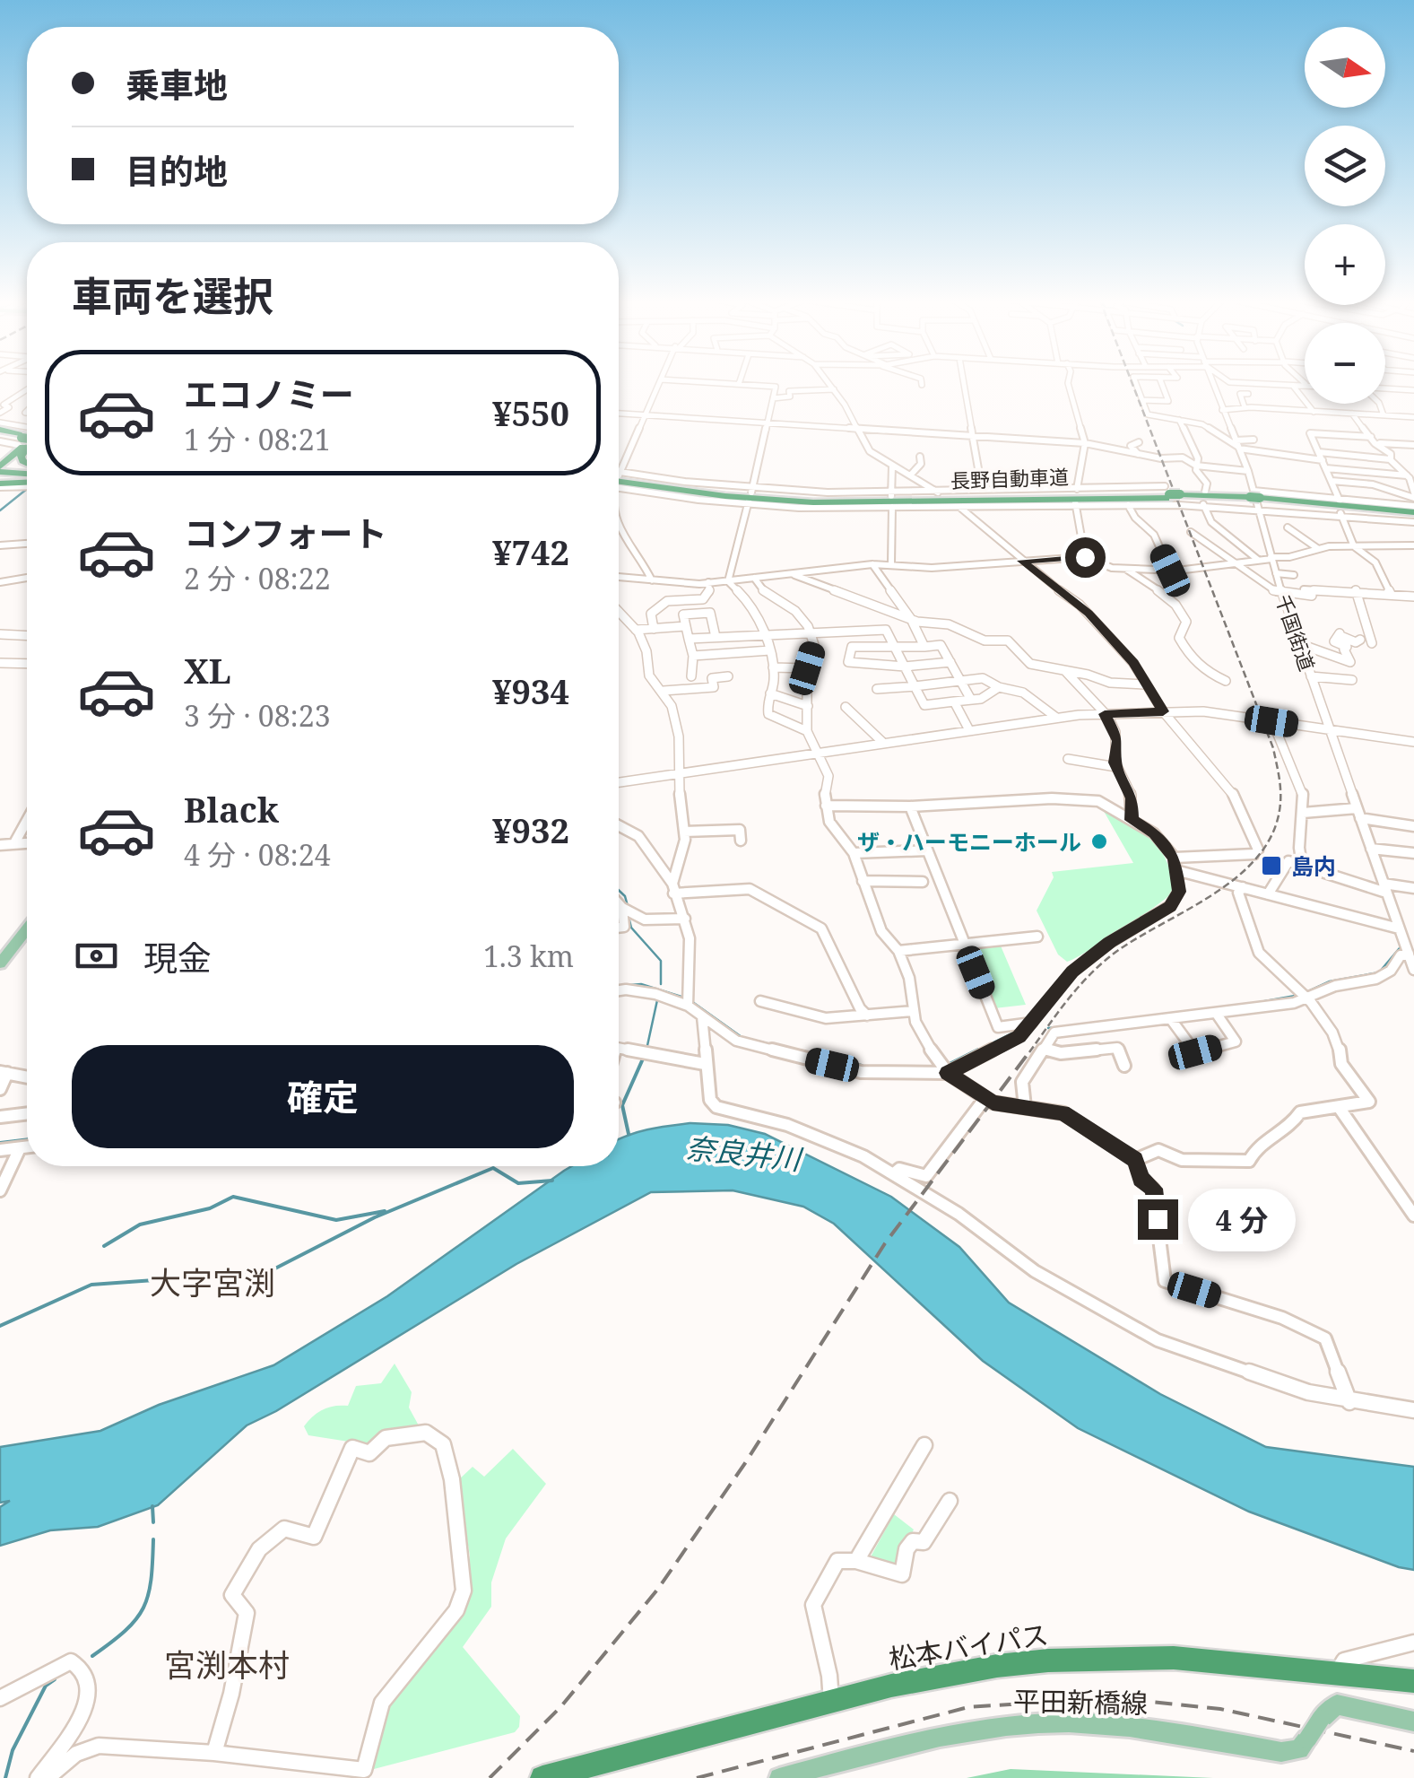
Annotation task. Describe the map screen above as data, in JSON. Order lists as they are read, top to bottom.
{
  "streets": {
    "highway": ["長野自動車道", "松本バイパス"],
    "main road": ["平田新橋線"],
    "street": ["千国街道"]
  },
  "crossings": [
    ["長野自動車道", "千国街道"]
  ],
  "districts": ["大字宮渕", "宮渕本村"],
  "water": ["奈良井川"],
  "places": {
    "other": ["ザ・ハーモニーホール"],
    "transit": ["島内"]
  },
  "north": "right",
  "page": {
    "map_buttons": ["+", "−"],
    "banner": ["乗車地", "目的地"],
    "heading": "車両を選択",
    "list": [
      {
        "name": "エコノミー",
        "note": "1 分 · 08:21",
        "value": "¥550"
      },
      {
        "name": "コンフォート",
        "note": "2 分 · 08:22",
        "value": "¥742"
      },
      {
        "name": "XL",
        "note": "3 分 · 08:23",
        "value": "¥934"
      },
      {
        "name": "Black",
        "note": "4 分 · 08:24",
        "value": "¥932"
      }
    ],
    "pay": ["現金", "1.3 km"],
    "buttons": "確定",
    "bubble": "4 分"
  }
}
